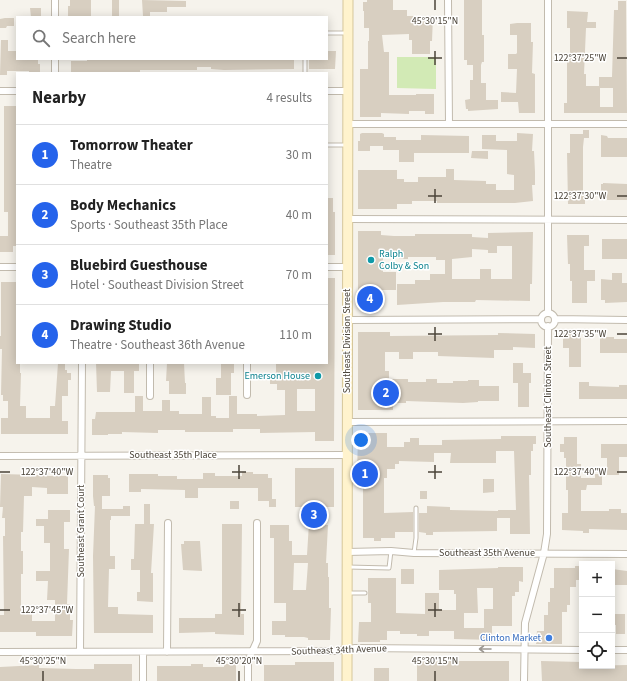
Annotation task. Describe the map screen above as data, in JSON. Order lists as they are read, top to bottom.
{
  "streets": {
    "main road": ["Southeast Division Street"],
    "street": [
      "Southeast Clinton Street",
      "Southeast 35th Place",
      "Southeast Grant Court",
      "Southeast 35th Avenue",
      "Southeast 34th Avenue"
    ]
  },
  "crossings": [
    ["Southeast Division Street", "Southeast 35th Place"],
    ["Southeast Division Street", "Southeast 35th Avenue"],
    ["Southeast Division Street", "Southeast 34th Avenue"],
    ["Southeast Clinton Street", "Southeast 35th Avenue"],
    ["Southeast Clinton Street", "Southeast 34th Avenue"],
    ["Southeast 35th Place", "Southeast Grant Court"],
    ["Southeast Grant Court", "Southeast 34th Avenue"]
  ],
  "places": ["Ralph Colby & Son", "Emerson House", "Clinton Market"],
  "page": {
    "search": "Search here",
    "heading": ["Nearby", "4 results"],
    "list": [
      {
        "mark": "1",
        "name": "Tomorrow Theater",
        "note": "Theatre",
        "value": "30 m"
      },
      {
        "mark": "2",
        "name": "Body Mechanics",
        "note": "Sports · Southeast 35th Place",
        "value": "40 m"
      },
      {
        "mark": "3",
        "name": "Bluebird Guesthouse",
        "note": "Hotel · Southeast Division Street",
        "value": "70 m"
      },
      {
        "mark": "4",
        "name": "Drawing Studio",
        "note": "Theatre · Southeast 36th Avenue",
        "value": "110 m"
      }
    ],
    "pins": [
      "4",
      "2",
      "1",
      "3"
    ],
    "map_buttons": ["+", "−"]
  },
  "coordinates": [
    "45°30'15\"N",
    "122°37'25\"W",
    "122°37'30\"W",
    "122°37'35\"W",
    "122°37'40\"W",
    "122°37'45\"W",
    "45°30'25\"N",
    "45°30'20\"N"
  ]
}
